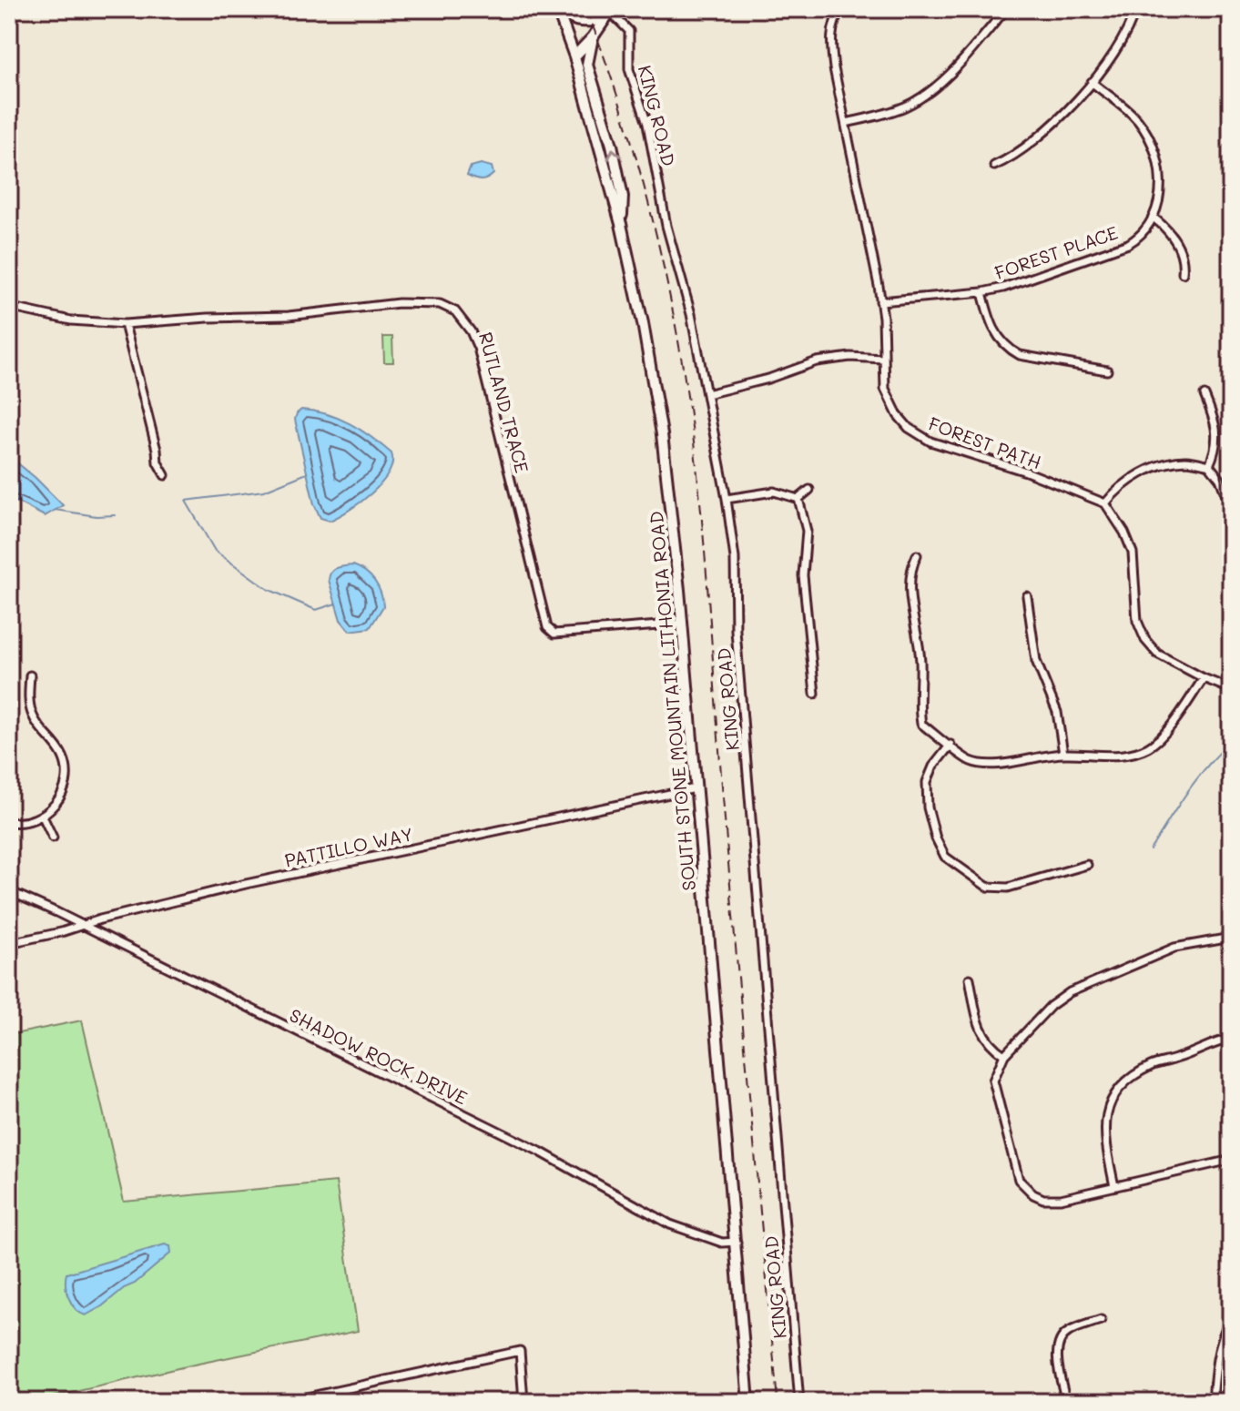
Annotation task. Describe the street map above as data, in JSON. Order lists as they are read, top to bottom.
{
  "streets": {
    "main road": ["SOUTH STONE MOUNTAIN LITHONIA ROAD"],
    "street": [
      "KING ROAD",
      "FOREST PLACE",
      "RUTLAND TRACE",
      "FOREST PATH",
      "PATTILLO WAY",
      "SHADOW ROCK DRIVE"
    ]
  },
  "crossings": [
    ["FOREST PLACE", "FOREST PATH"],
    ["RUTLAND TRACE", "SOUTH STONE MOUNTAIN LITHONIA ROAD"],
    ["SOUTH STONE MOUNTAIN LITHONIA ROAD", "PATTILLO WAY"],
    ["SOUTH STONE MOUNTAIN LITHONIA ROAD", "SHADOW ROCK DRIVE"],
    ["PATTILLO WAY", "SHADOW ROCK DRIVE"]
  ]
}
